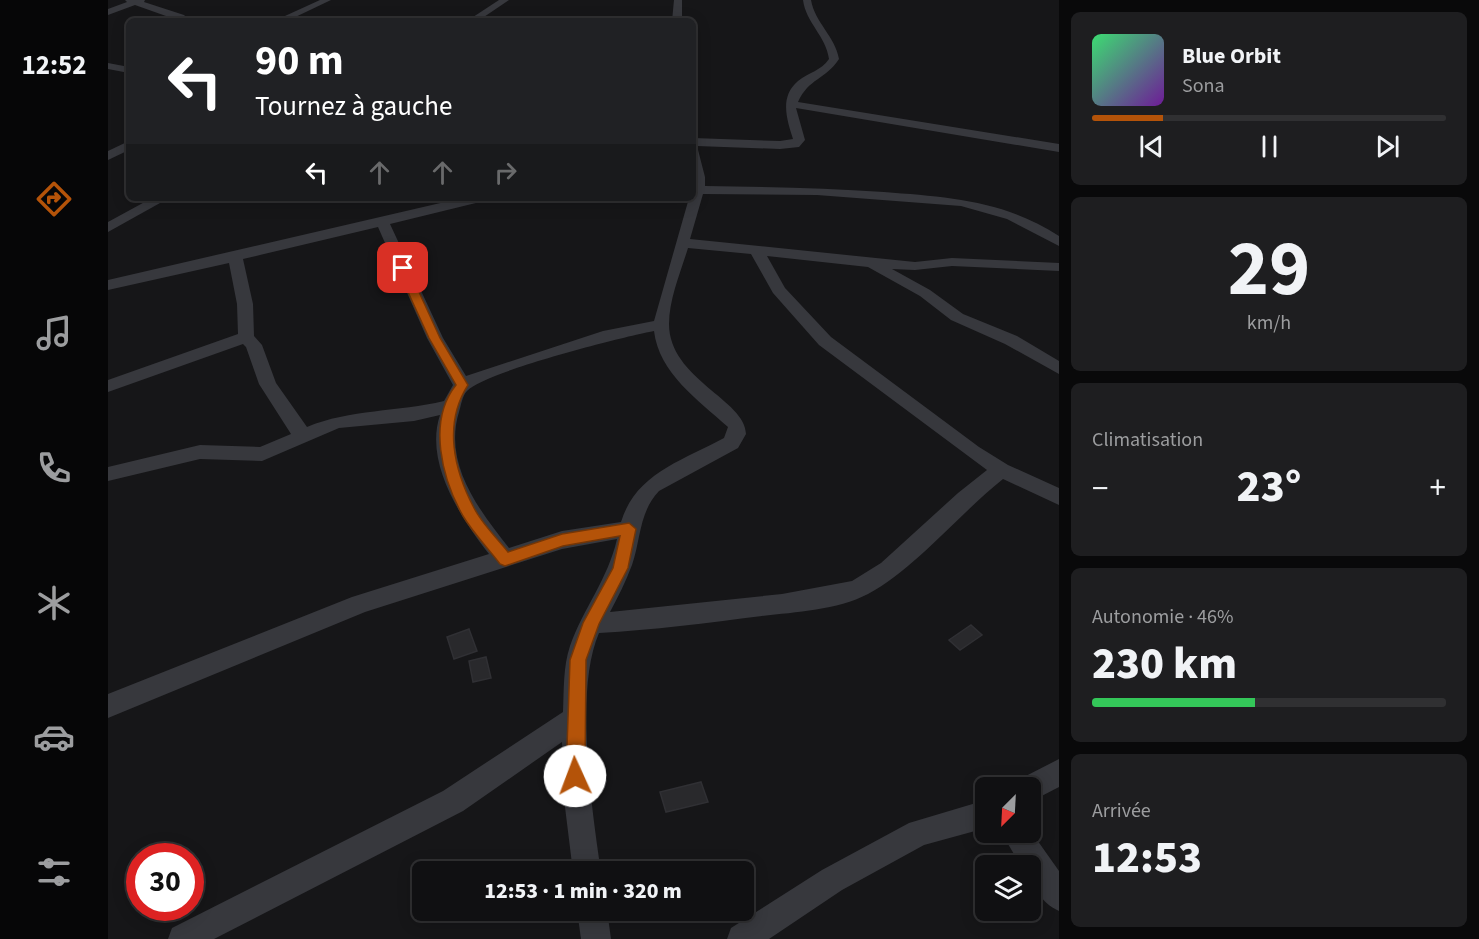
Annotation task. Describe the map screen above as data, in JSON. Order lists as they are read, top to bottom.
{
  "north": "bottom left",
  "page": {
    "tabs": "12:52",
    "turn": ["90 m", "Tournez à gauche"],
    "song": ["Blue Orbit", "Sona"],
    "tile": [
      ["29", "km/h"],
      "Climatisation",
      ["Autonomie · 46%", "230 km"],
      ["Arrivée", "12:53"]
    ],
    "heat": ["−", "23°", "+"],
    "limit": "30",
    "trip": "12:53 · 1 min · 320 m"
  }
}
